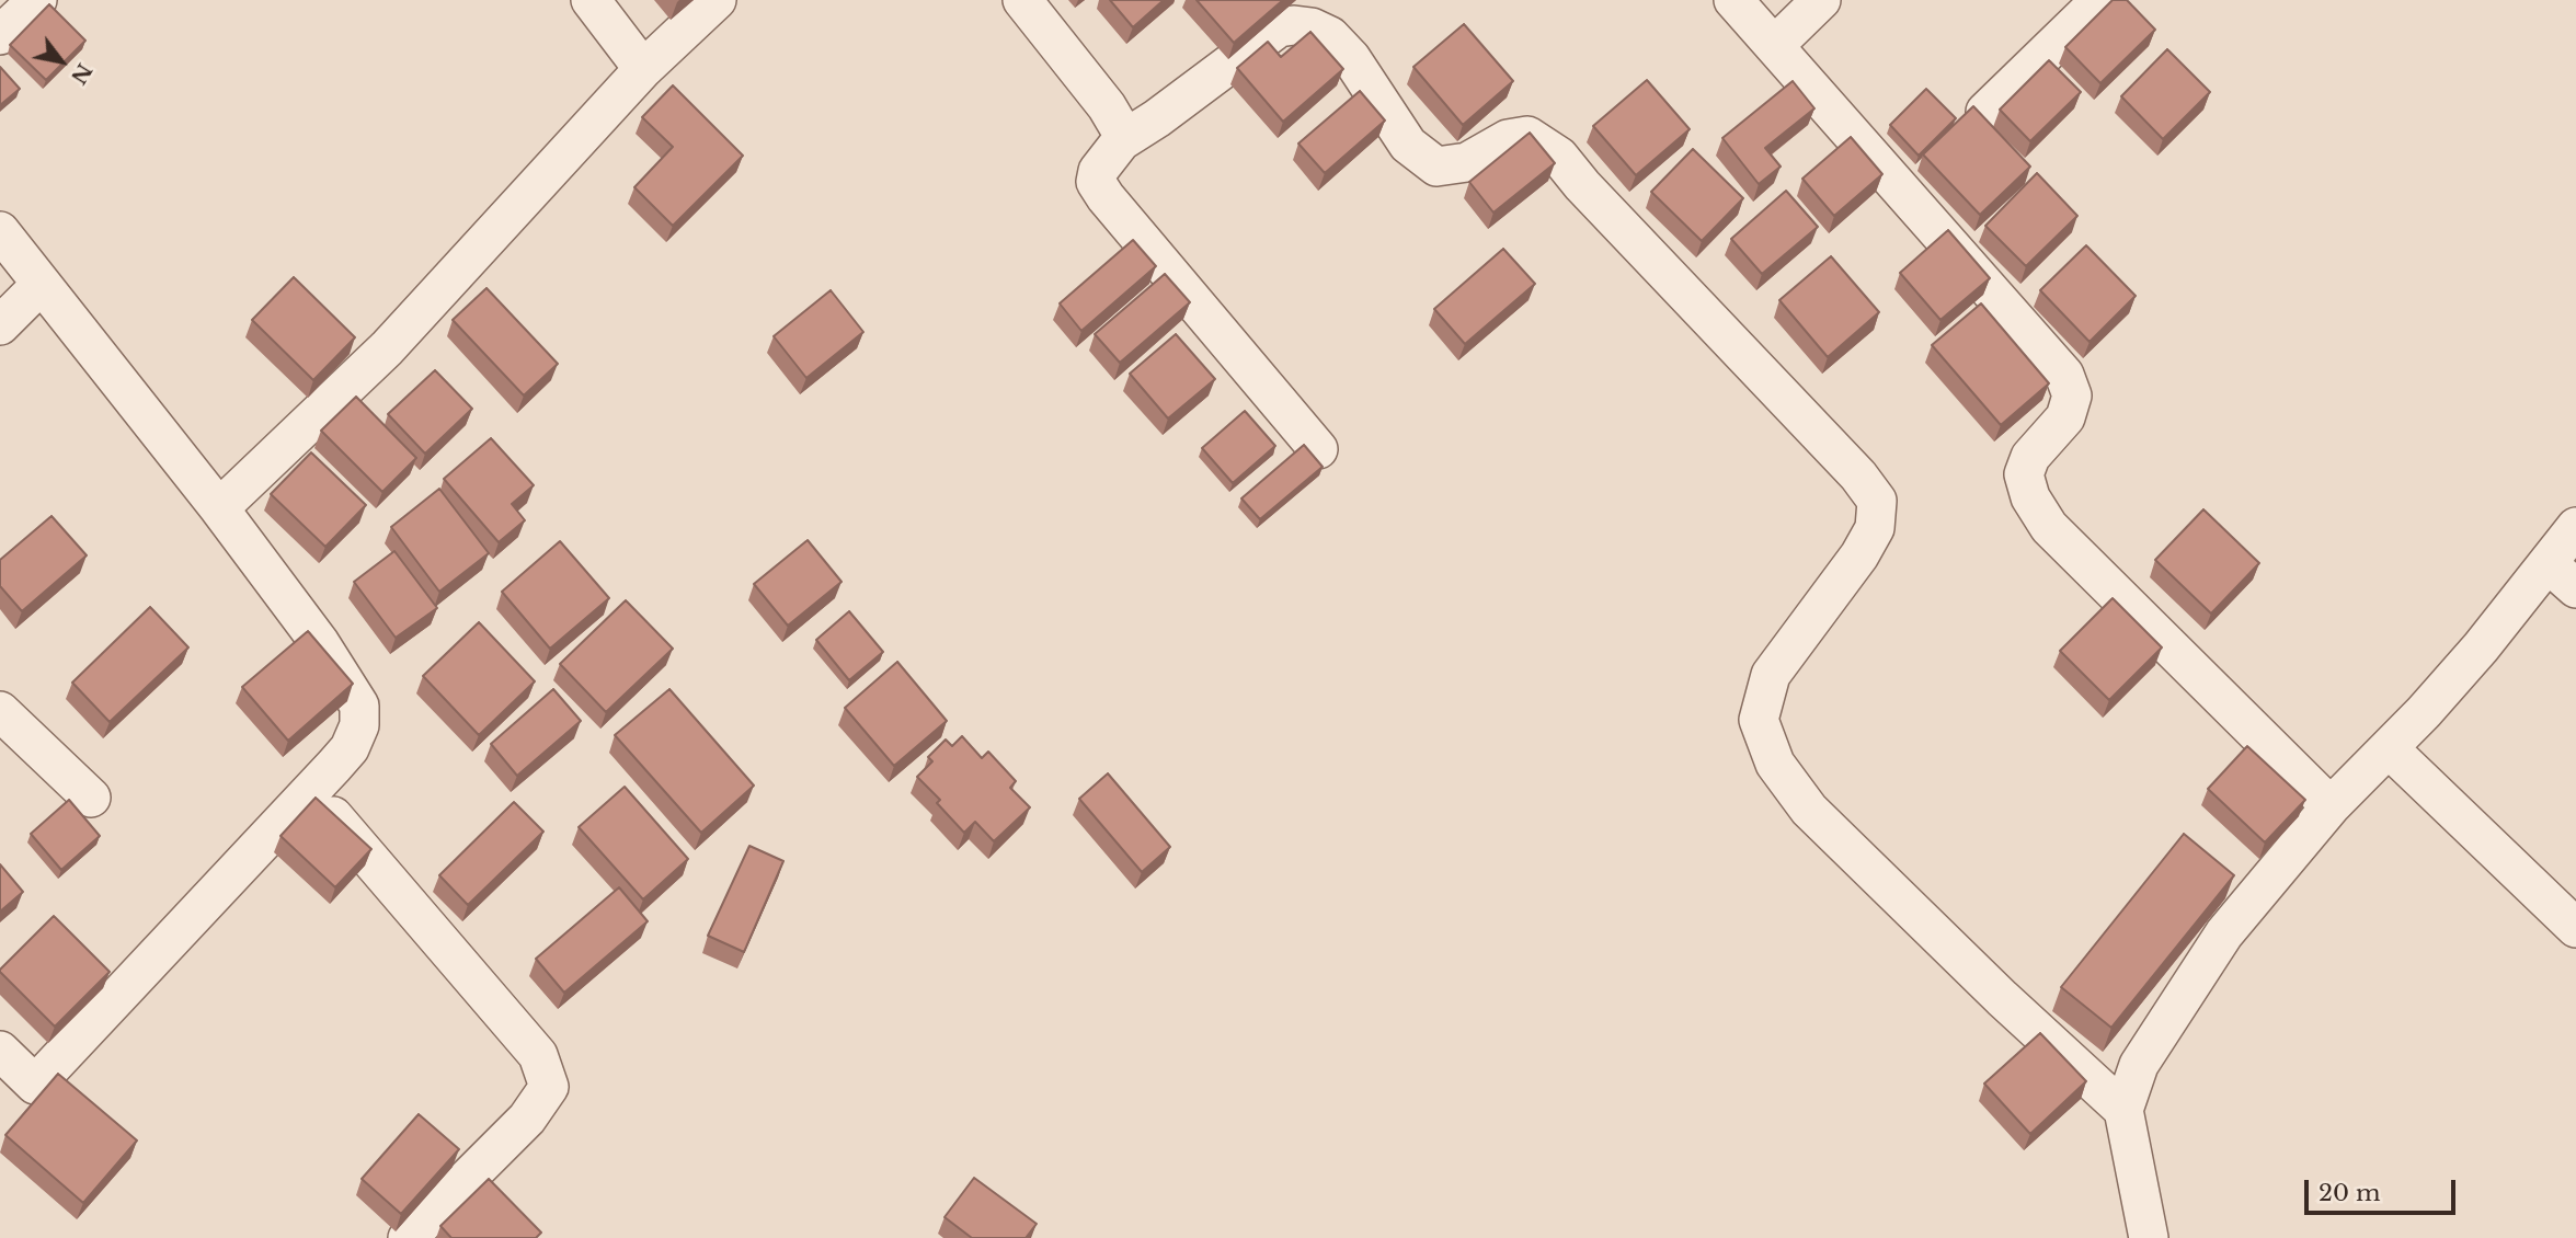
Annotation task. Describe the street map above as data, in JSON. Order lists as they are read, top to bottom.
{
  "scale_bar": "20 m",
  "north": "bottom right"
}
